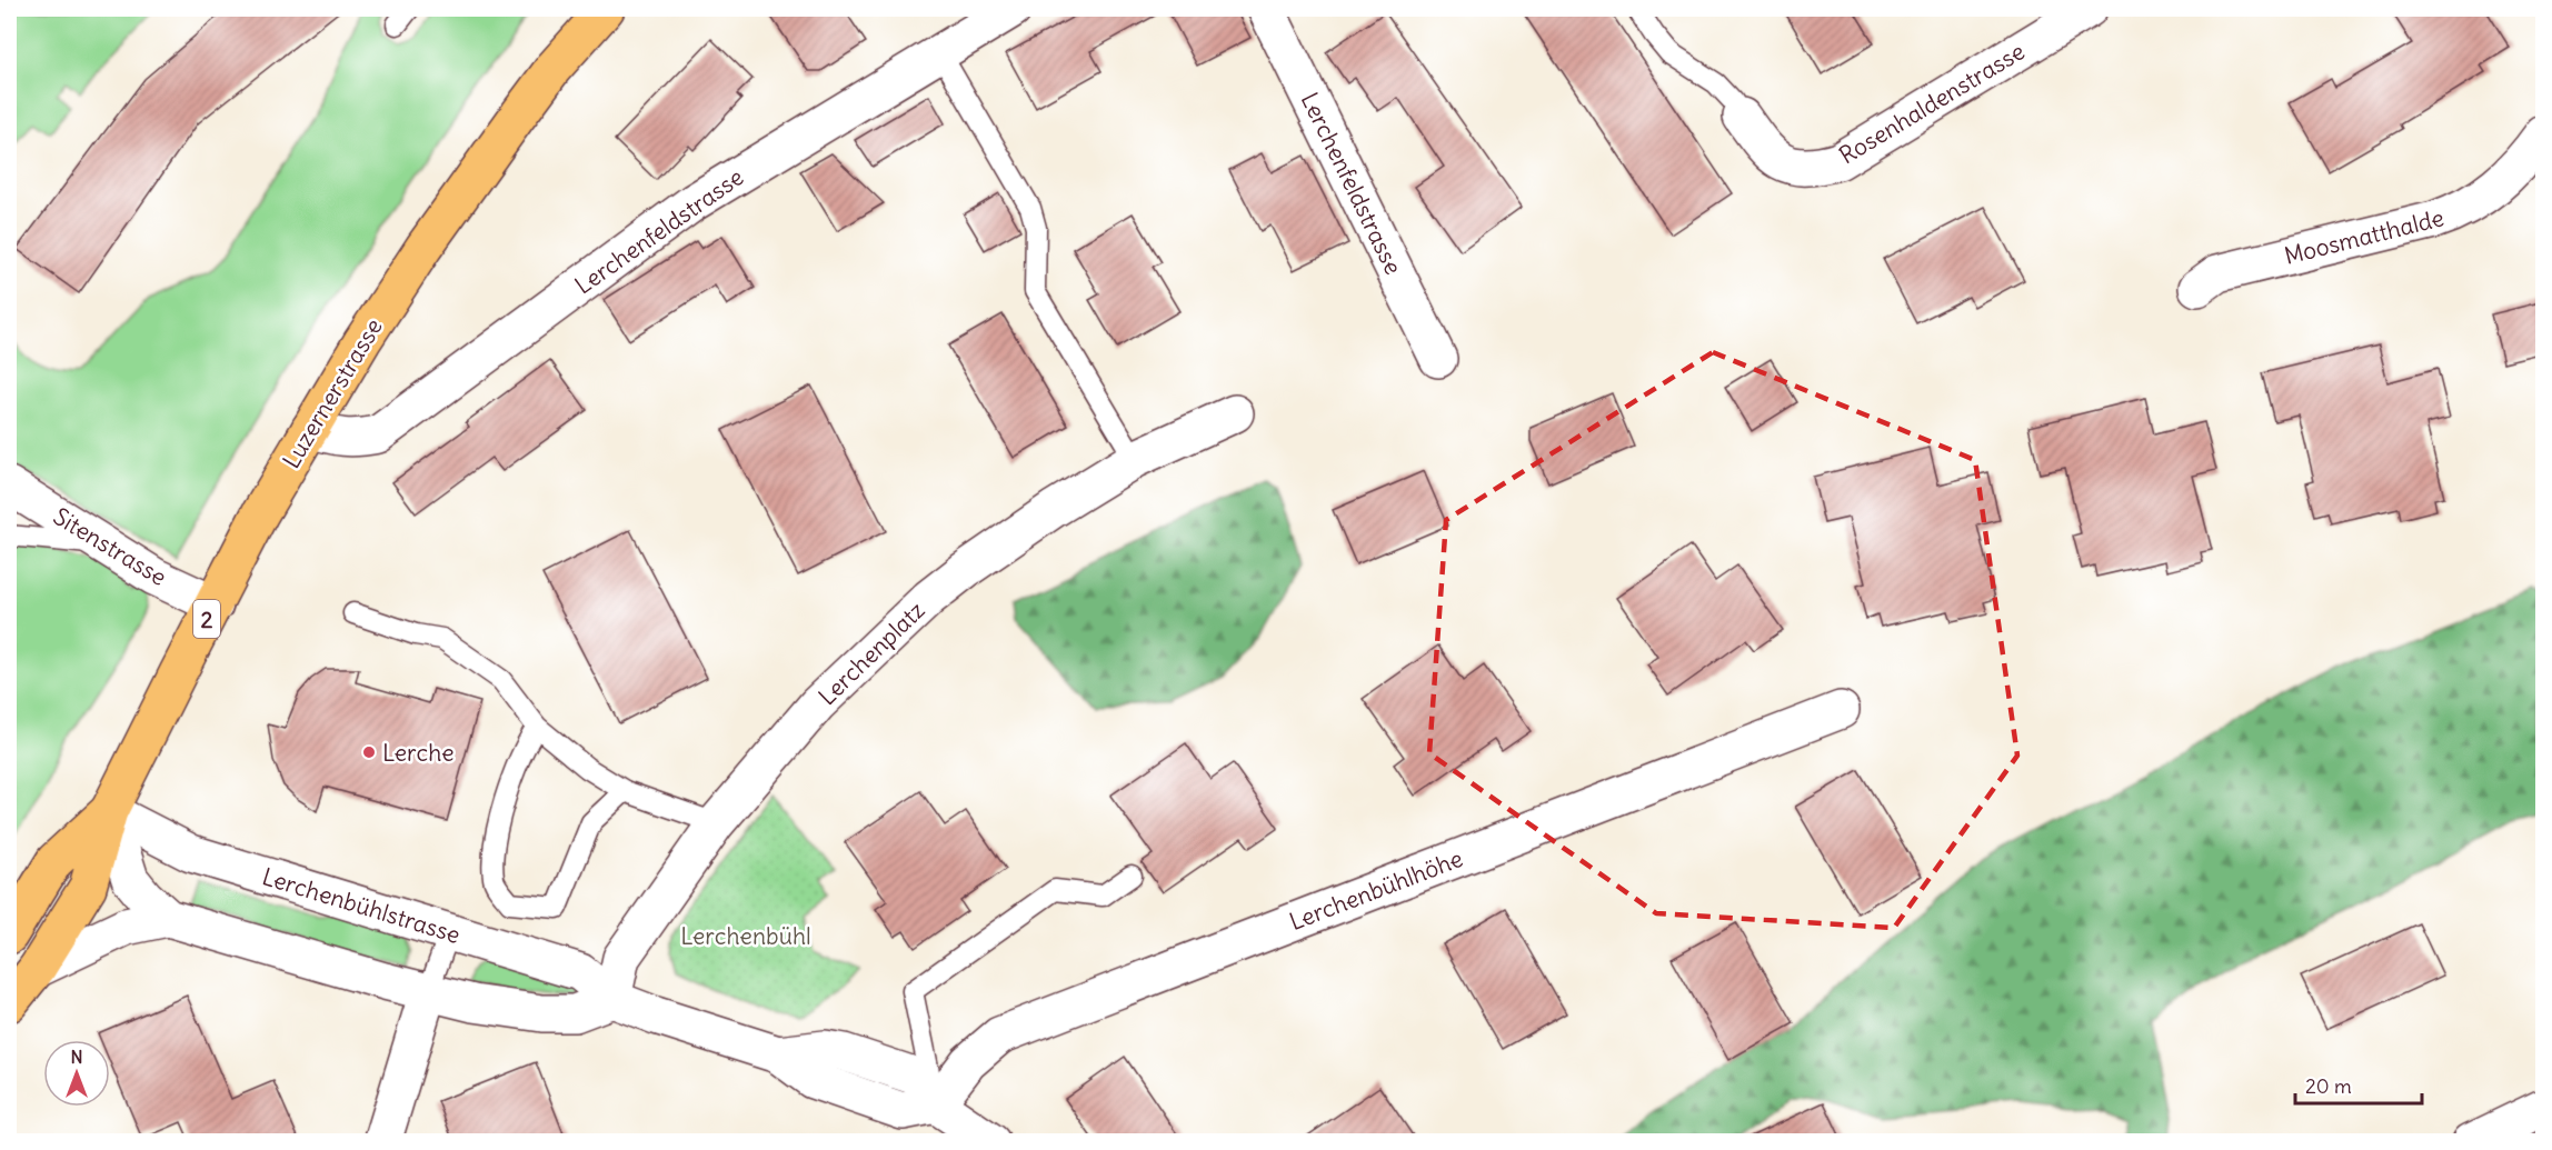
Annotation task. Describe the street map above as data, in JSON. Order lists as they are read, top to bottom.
{
  "streets": {
    "main road": ["Luzernerstrasse", "2"],
    "street": [
      "Rosenhaldenstrasse",
      "Lerchenfeldstrasse",
      "Moosmatthalde",
      "Sitenstrasse",
      "Lerchenplatz",
      "Lerchenbühlhöhe",
      "Lerchenbühlstrasse"
    ]
  },
  "crossings": [
    ["Lerchenfeldstrasse", "Luzernerstrasse"],
    ["Luzernerstrasse", "Sitenstrasse"],
    ["Luzernerstrasse", "Lerchenbühlstrasse"],
    ["Lerchenplatz", "Lerchenbühlstrasse"],
    ["Lerchenbühlhöhe", "Lerchenbühlstrasse"]
  ],
  "parks": ["Lerchenbühl"],
  "places": ["Lerche"],
  "scale_bar": "20 m",
  "north": "top"
}
